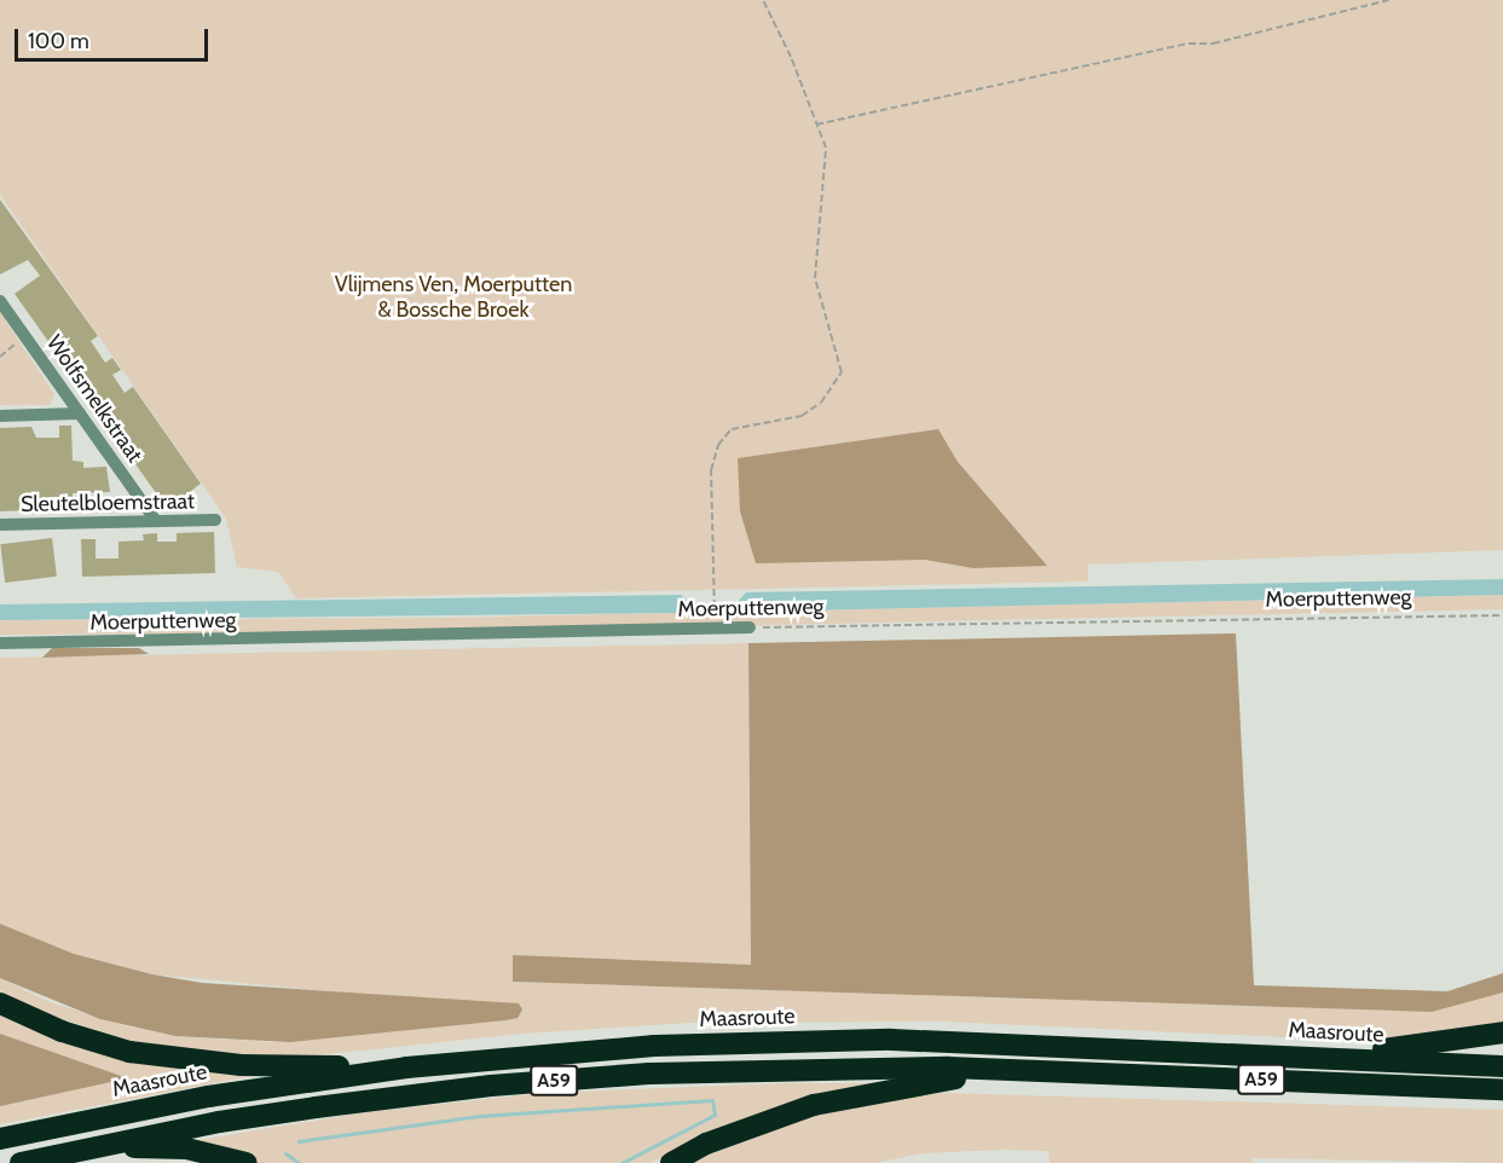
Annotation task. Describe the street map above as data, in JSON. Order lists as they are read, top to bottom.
{
  "streets": {
    "highway": ["Maasroute", "A59"],
    "street": ["Wolfsmelkstraat", "Sleutelbloemstraat", "Moerputtenweg"]
  },
  "crossings": [
    ["Wolfsmelkstraat", "Sleutelbloemstraat"],
    ["Maasroute", "A59"]
  ],
  "parks": ["Vlijmens Ven, Moerputten & Bossche Broek"],
  "scale_bar": "100 m"
}
